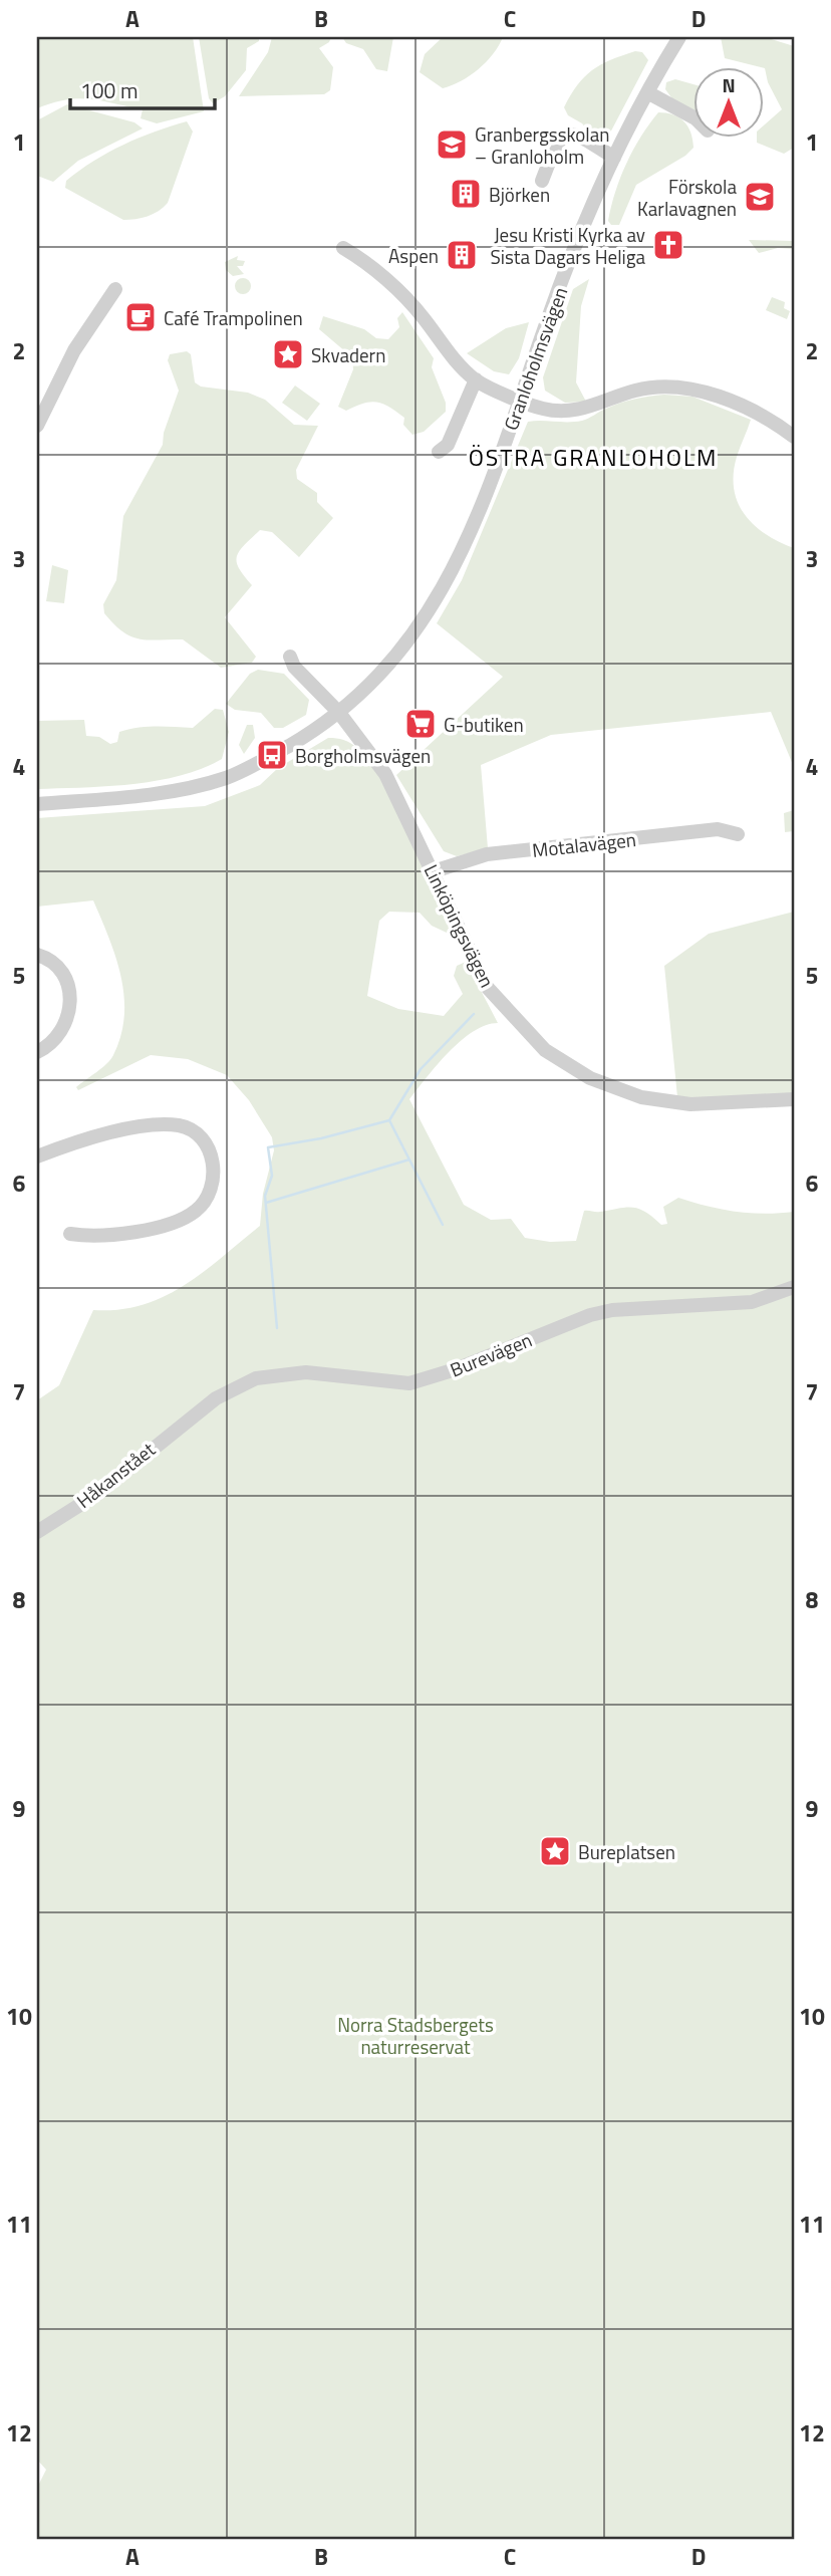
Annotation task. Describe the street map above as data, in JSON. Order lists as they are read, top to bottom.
{
  "streets": {
    "street": [
      "Granloholmsvägen",
      "Motalavägen",
      "Linköpingsvägen",
      "Burevägen",
      "Håkanstået"
    ]
  },
  "crossings": [
    ["Granloholmsvägen", "Linköpingsvägen"],
    ["Motalavägen", "Linköpingsvägen"],
    ["Burevägen", "Håkanstået"]
  ],
  "districts": ["ÖSTRA GRANLOHOLM"],
  "parks": ["Norra Stadsbergets naturreservat"],
  "places": {
    "school or university": ["Granbergsskolan – Granloholm", "Förskola Karlavagnen"],
    "building": ["Björken", "Aspen"],
    "church": ["Jesu Kristi Kyrka av Sista Dagars Heliga"],
    "cafe": ["Café Trampolinen"],
    "place": ["Skvadern", "Bureplatsen"],
    "supermarket": ["G-butiken"],
    "bus stop": ["Borgholmsvägen"]
  },
  "scale_bar": "100 m",
  "north": "top",
  "grid": {
    "columns": [
      "A",
      "B",
      "C",
      "D"
    ],
    "rows": [
      "1",
      "2",
      "3",
      "4",
      "5",
      "6",
      "7",
      "8",
      "9",
      "10",
      "11",
      "12"
    ]
  }
}
